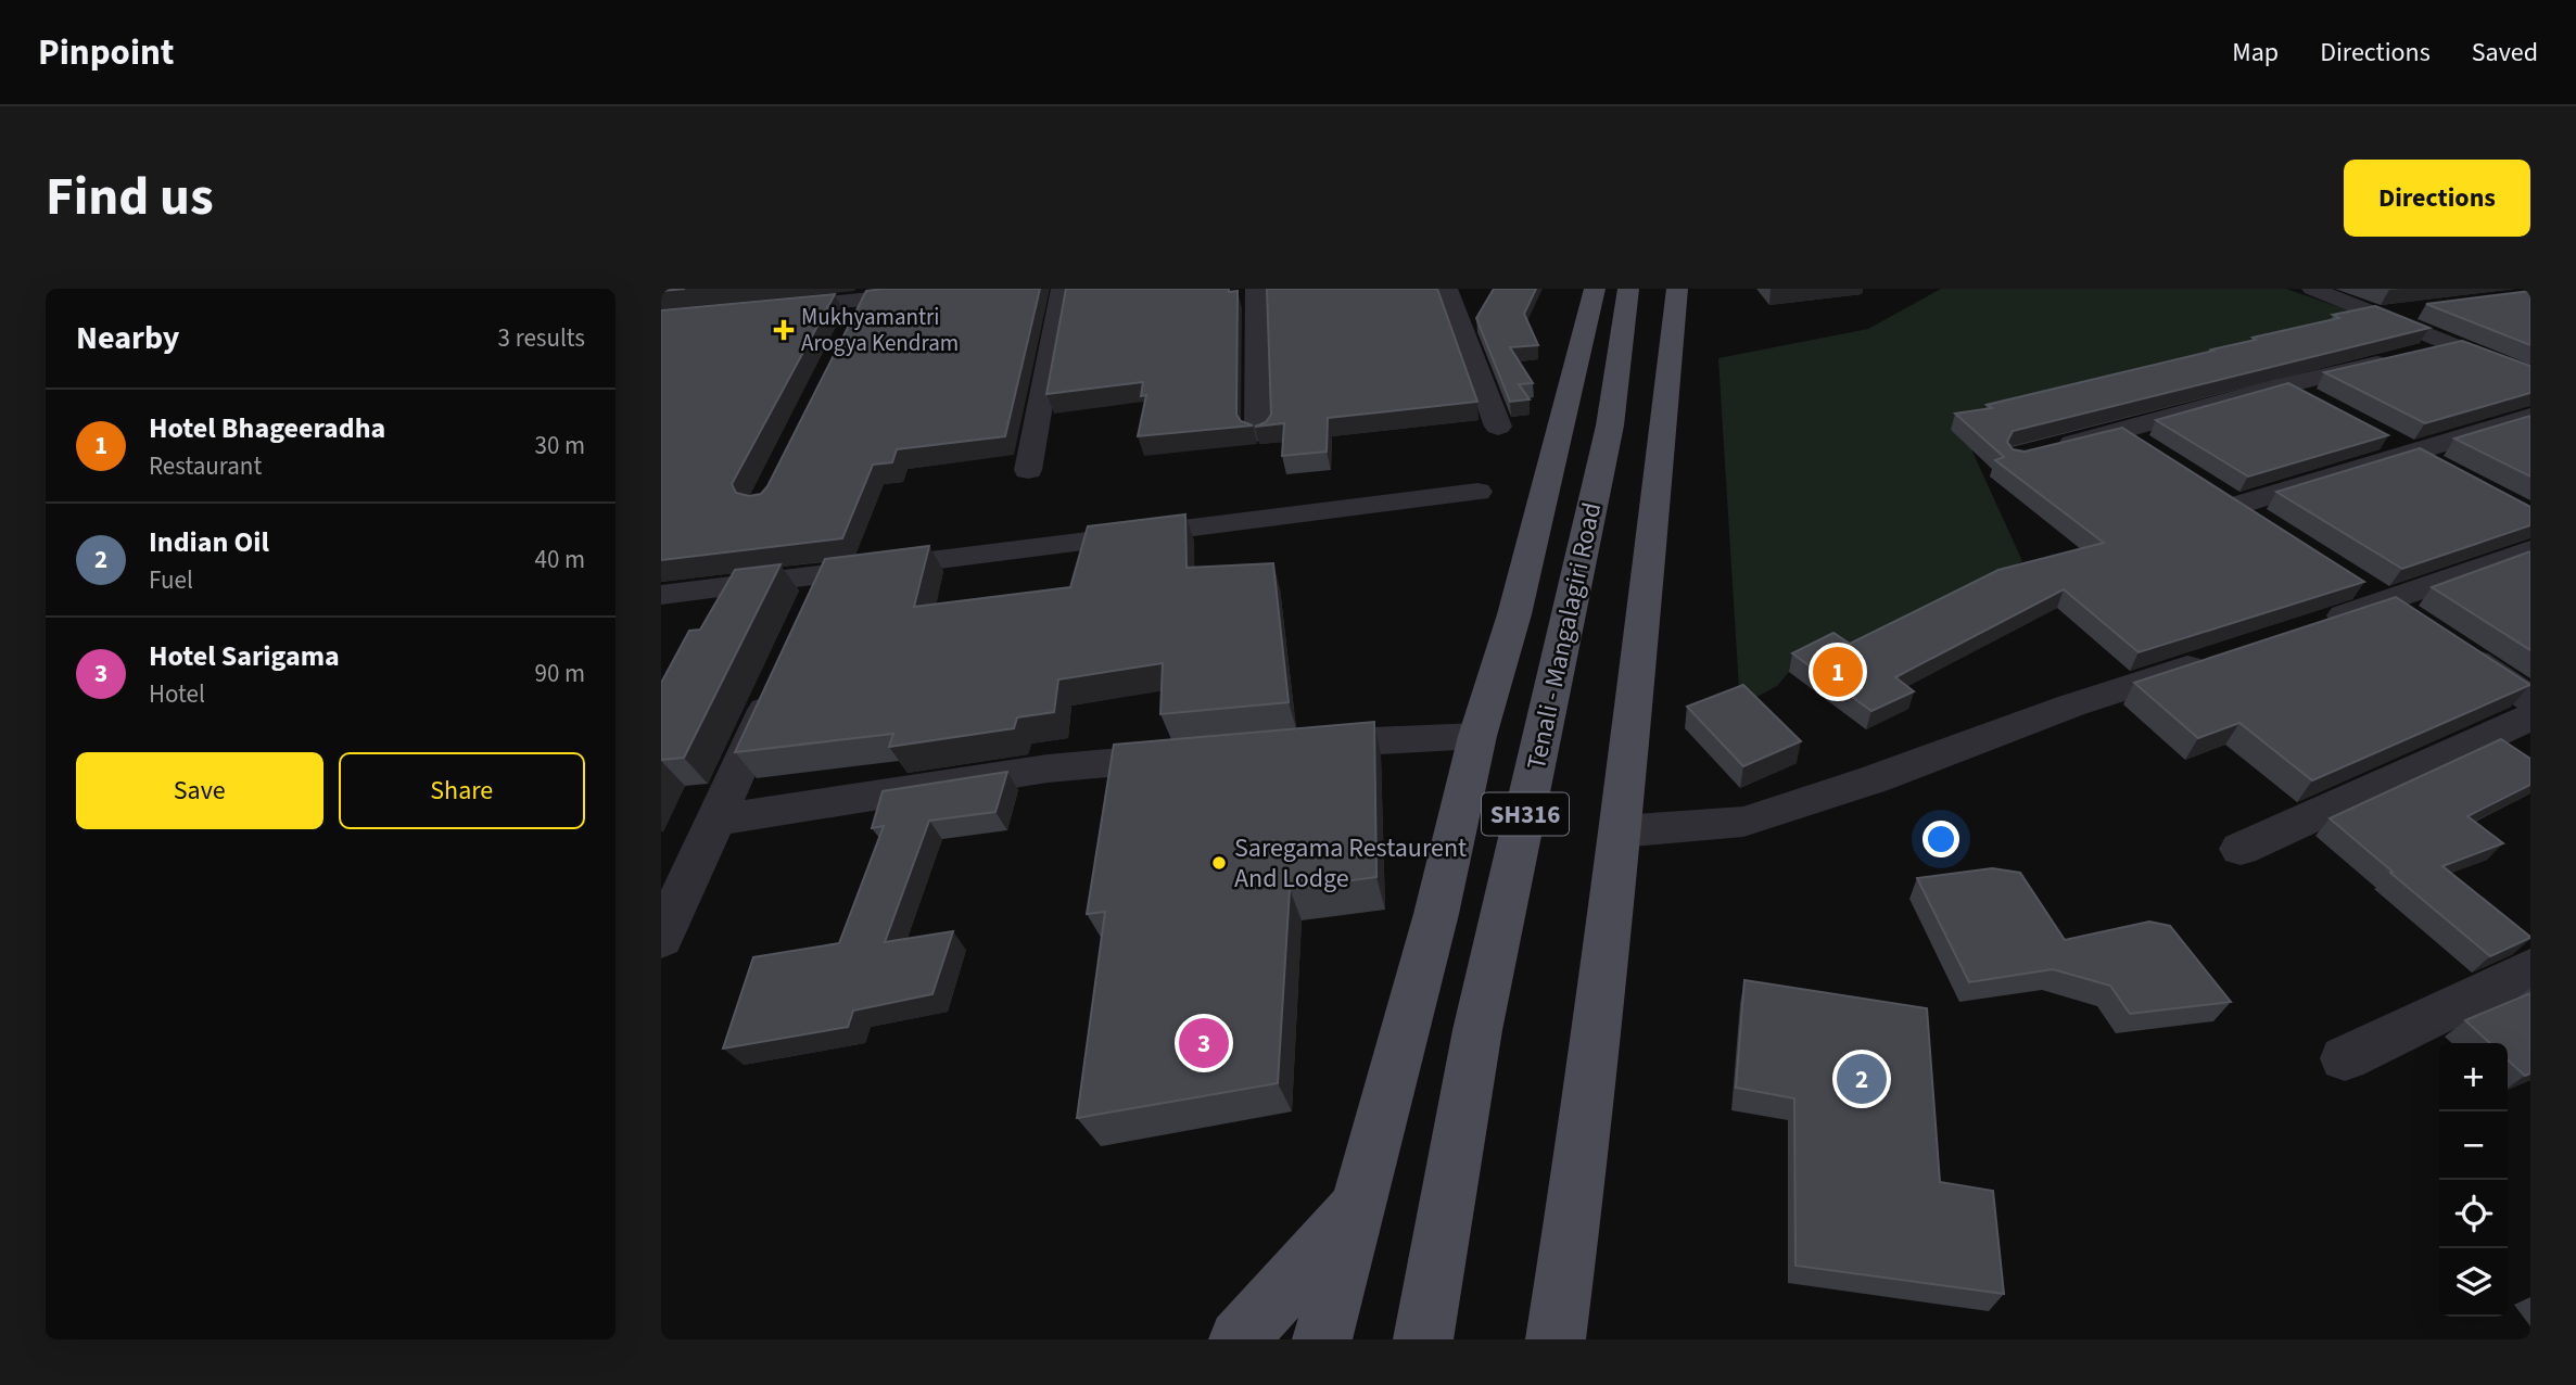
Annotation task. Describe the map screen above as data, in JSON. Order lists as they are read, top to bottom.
{
  "streets": {
    "main road": ["Tenali - Mangalagiri Road", "SH316"]
  },
  "places": {
    "health": ["Mukhyamantri Arogya Kendram"],
    "other": ["Saregama Restaurent And Lodge"]
  },
  "page": {
    "header": "Pinpoint",
    "nav": ["Map", "Directions", "Saved"],
    "title": "Find us",
    "buttons": [
      "Directions",
      ["Save", "Share"]
    ],
    "heading": ["Nearby", "3 results"],
    "list": [
      {
        "mark": "1",
        "name": "Hotel Bhageeradha",
        "note": "Restaurant",
        "value": "30 m"
      },
      {
        "mark": "2",
        "name": "Indian Oil",
        "note": "Fuel",
        "value": "40 m"
      },
      {
        "mark": "3",
        "name": "Hotel Sarigama",
        "note": "Hotel",
        "value": "90 m"
      }
    ],
    "pins": ["1", "3", "2"],
    "map_buttons": ["+", "−"]
  }
}
